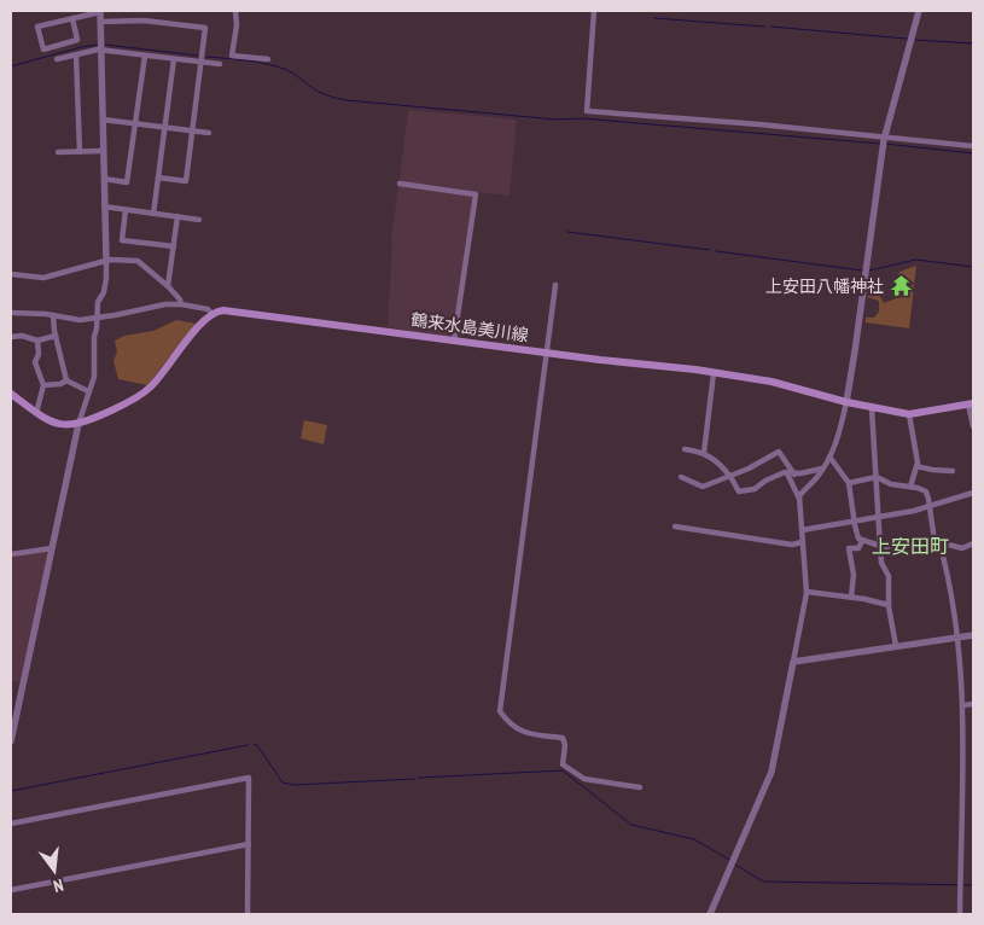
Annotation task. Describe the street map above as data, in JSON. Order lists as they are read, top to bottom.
{
  "streets": {
    "main road": ["鶴来水島美川線"]
  },
  "districts": ["上安田町"],
  "places": {
    "temple": ["上安田八幡神社"]
  },
  "north": "bottom"
}
